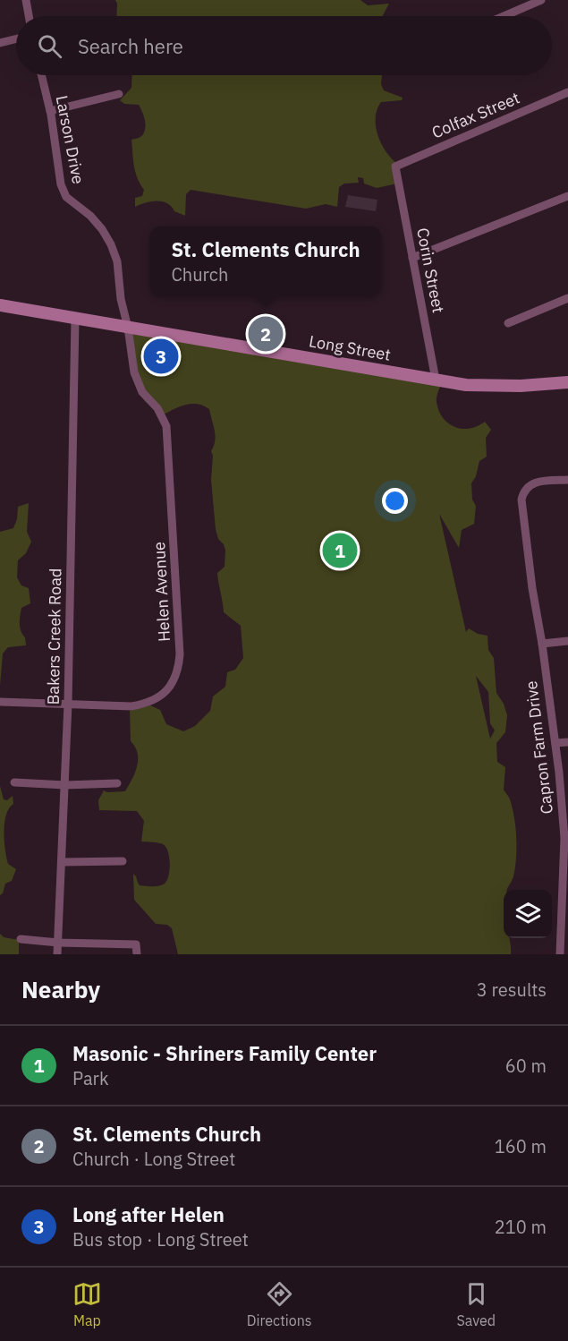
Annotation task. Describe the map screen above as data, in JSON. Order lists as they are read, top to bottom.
{
  "streets": {
    "street": [
      "Colfax Street",
      "Larson Drive",
      "Corin Street",
      "Long Street",
      "Helen Avenue",
      "Bakers Creek Road",
      "Capron Farm Drive"
    ]
  },
  "crossings": [
    ["Colfax Street", "Corin Street"],
    ["Larson Drive", "Long Street"],
    ["Larson Drive", "Helen Avenue"],
    ["Corin Street", "Long Street"],
    ["Long Street", "Helen Avenue"],
    ["Long Street", "Bakers Creek Road"],
    ["Helen Avenue", "Bakers Creek Road"]
  ],
  "page": {
    "search": "Search here",
    "popup": ["St. Clements Church", "Church"],
    "pins": ["2", "3", "1"],
    "heading": ["Nearby", "3 results"],
    "list": [
      {
        "mark": "1",
        "name": "Masonic - Shriners Family Center",
        "note": "Park",
        "value": "60 m"
      },
      {
        "mark": "2",
        "name": "St. Clements Church",
        "note": "Church · Long Street",
        "value": "160 m"
      },
      {
        "mark": "3",
        "name": "Long after Helen",
        "note": "Bus stop · Long Street",
        "value": "210 m"
      }
    ],
    "nav": ["Map", "Directions", "Saved"]
  }
}
